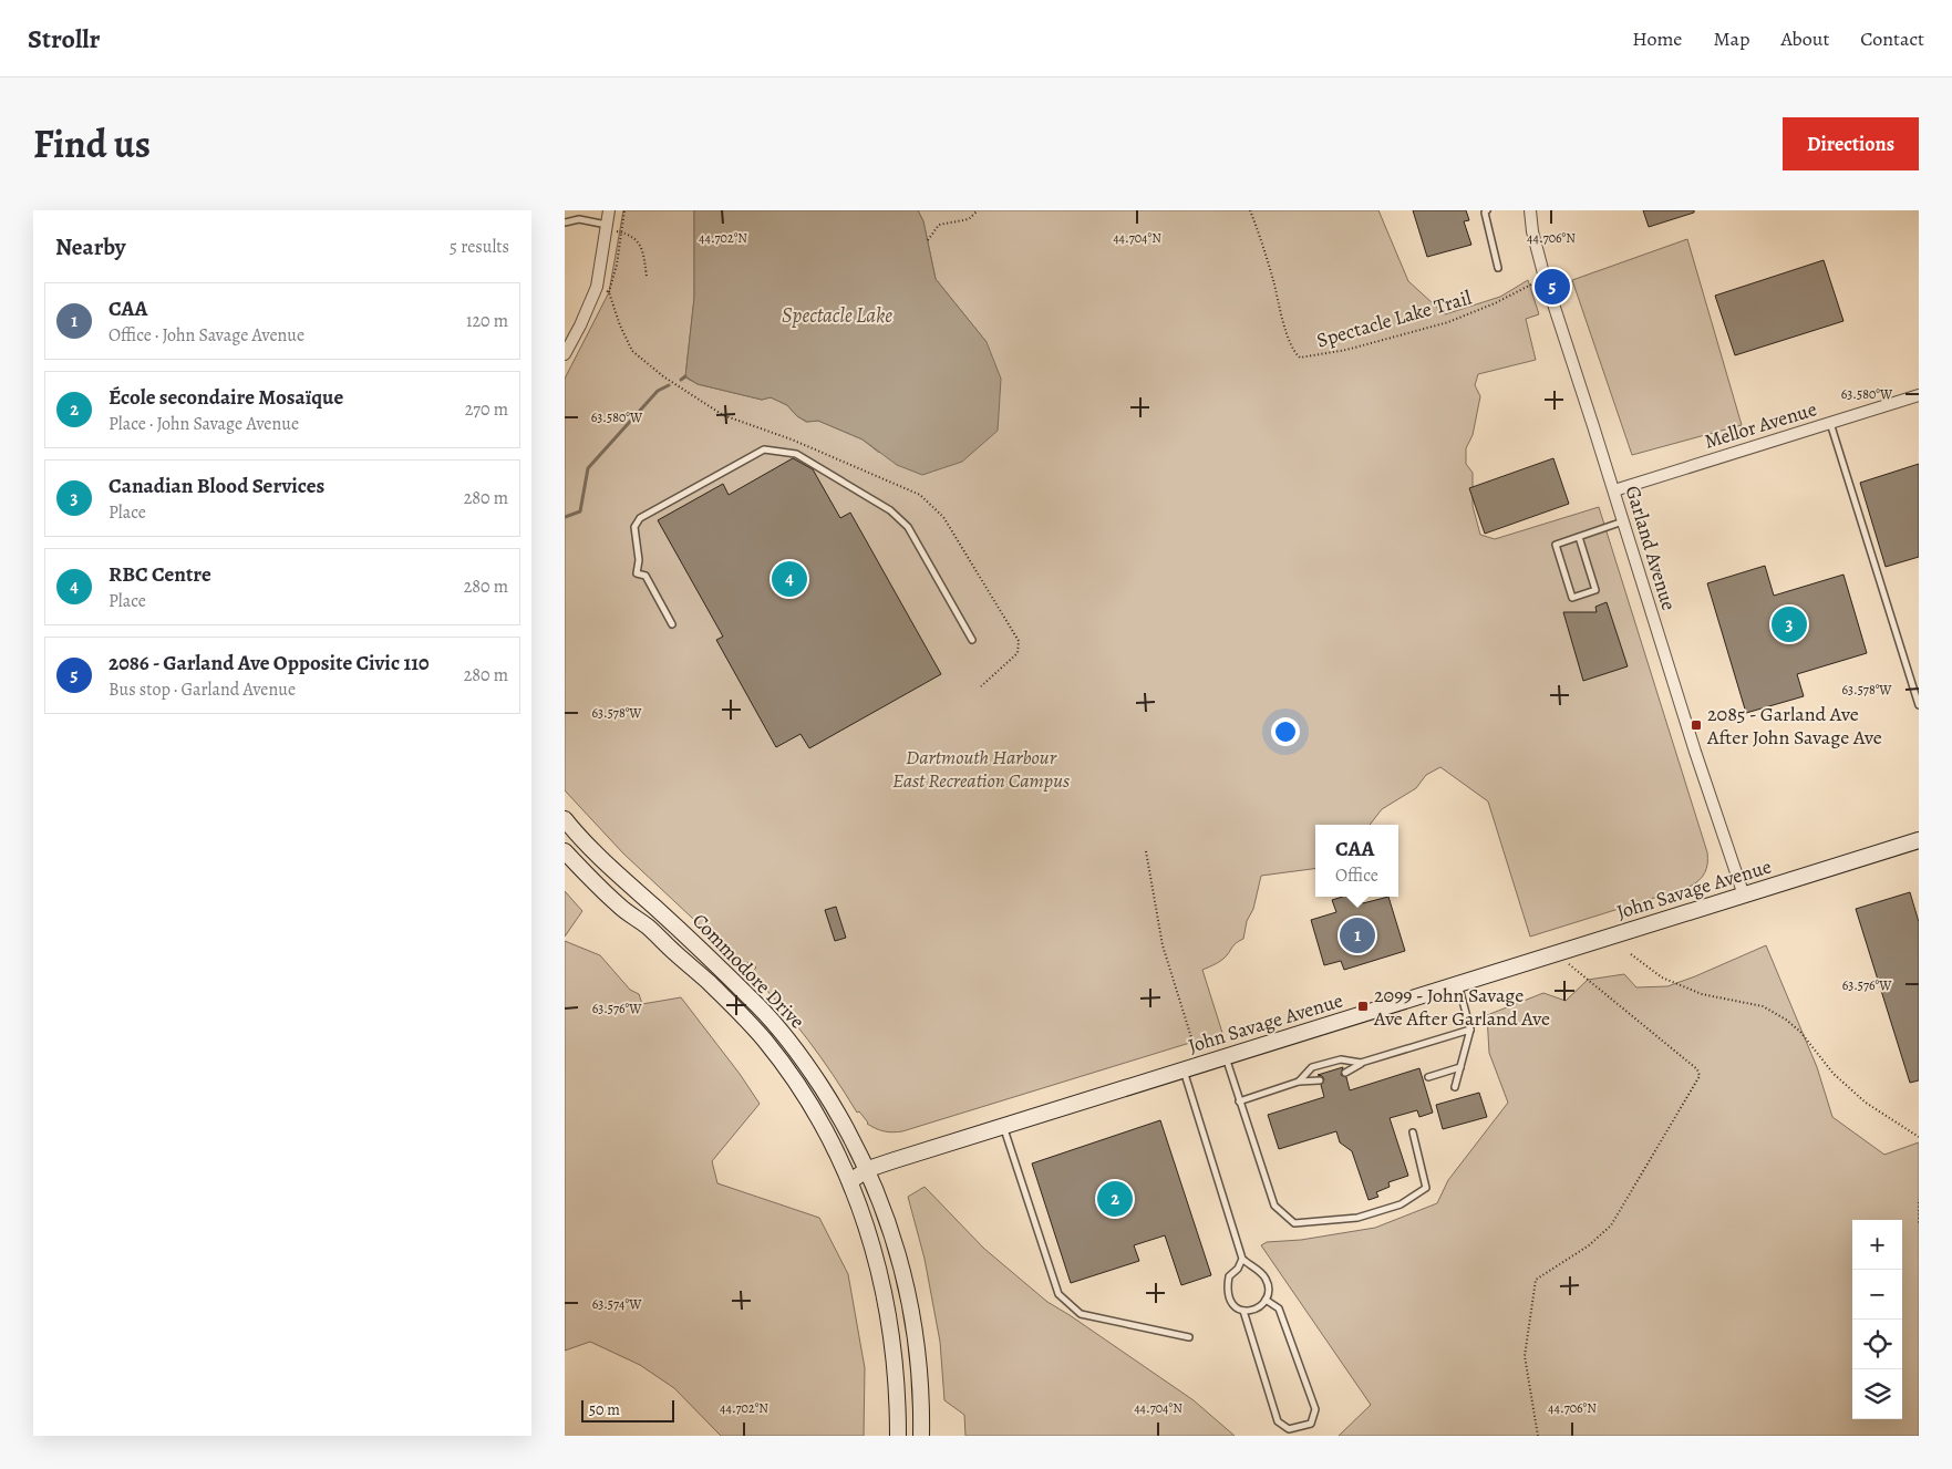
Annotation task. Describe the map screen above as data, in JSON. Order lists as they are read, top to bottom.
{
  "streets": {
    "main road": ["John Savage Avenue", "Commodore Drive"],
    "street": ["Mellor Avenue", "Garland Avenue"],
    "path": ["Spectacle Lake Trail"]
  },
  "crossings": [
    ["Spectacle Lake Trail", "Garland Avenue"],
    ["Mellor Avenue", "Garland Avenue"],
    ["Garland Avenue", "John Savage Avenue"],
    ["John Savage Avenue", "Commodore Drive"]
  ],
  "water": ["Spectacle Lake"],
  "parks": ["Dartmouth Harbour East Recreation Campus"],
  "places": {
    "transit": ["2085 - Garland Ave After John Savage Ave", "2099 - John Savage Ave After Garland Ave"]
  },
  "scale_bar": "50 m",
  "page": {
    "header": "Strollr",
    "nav": [
      "Home",
      "Map",
      "About",
      "Contact"
    ],
    "title": "Find us",
    "buttons": "Directions",
    "heading": ["Nearby", "5 results"],
    "pins": [
      "5",
      "4",
      "3",
      "1",
      "2"
    ],
    "list": [
      {
        "mark": "1",
        "name": "CAA",
        "note": "Office · John Savage Avenue",
        "value": "120 m"
      },
      {
        "mark": "2",
        "name": "École secondaire Mosaïque",
        "note": "Place · John Savage Avenue",
        "value": "270 m"
      },
      {
        "mark": "3",
        "name": "Canadian Blood Services",
        "note": "Place",
        "value": "280 m"
      },
      {
        "mark": "4",
        "name": "RBC Centre",
        "note": "Place",
        "value": "280 m"
      },
      {
        "mark": "5",
        "name": "2086 - Garland Ave Opposite Civic 110",
        "note": "Bus stop · Garland Avenue",
        "value": "280 m"
      }
    ],
    "popup": ["CAA", "Office"],
    "map_buttons": ["+", "−"],
    "scale": "50 m"
  },
  "coordinates": [
    "44.702°N",
    "44.704°N",
    "44.706°N",
    "63.580°W",
    "63.578°W",
    "63.576°W",
    "63.574°W"
  ]
}
